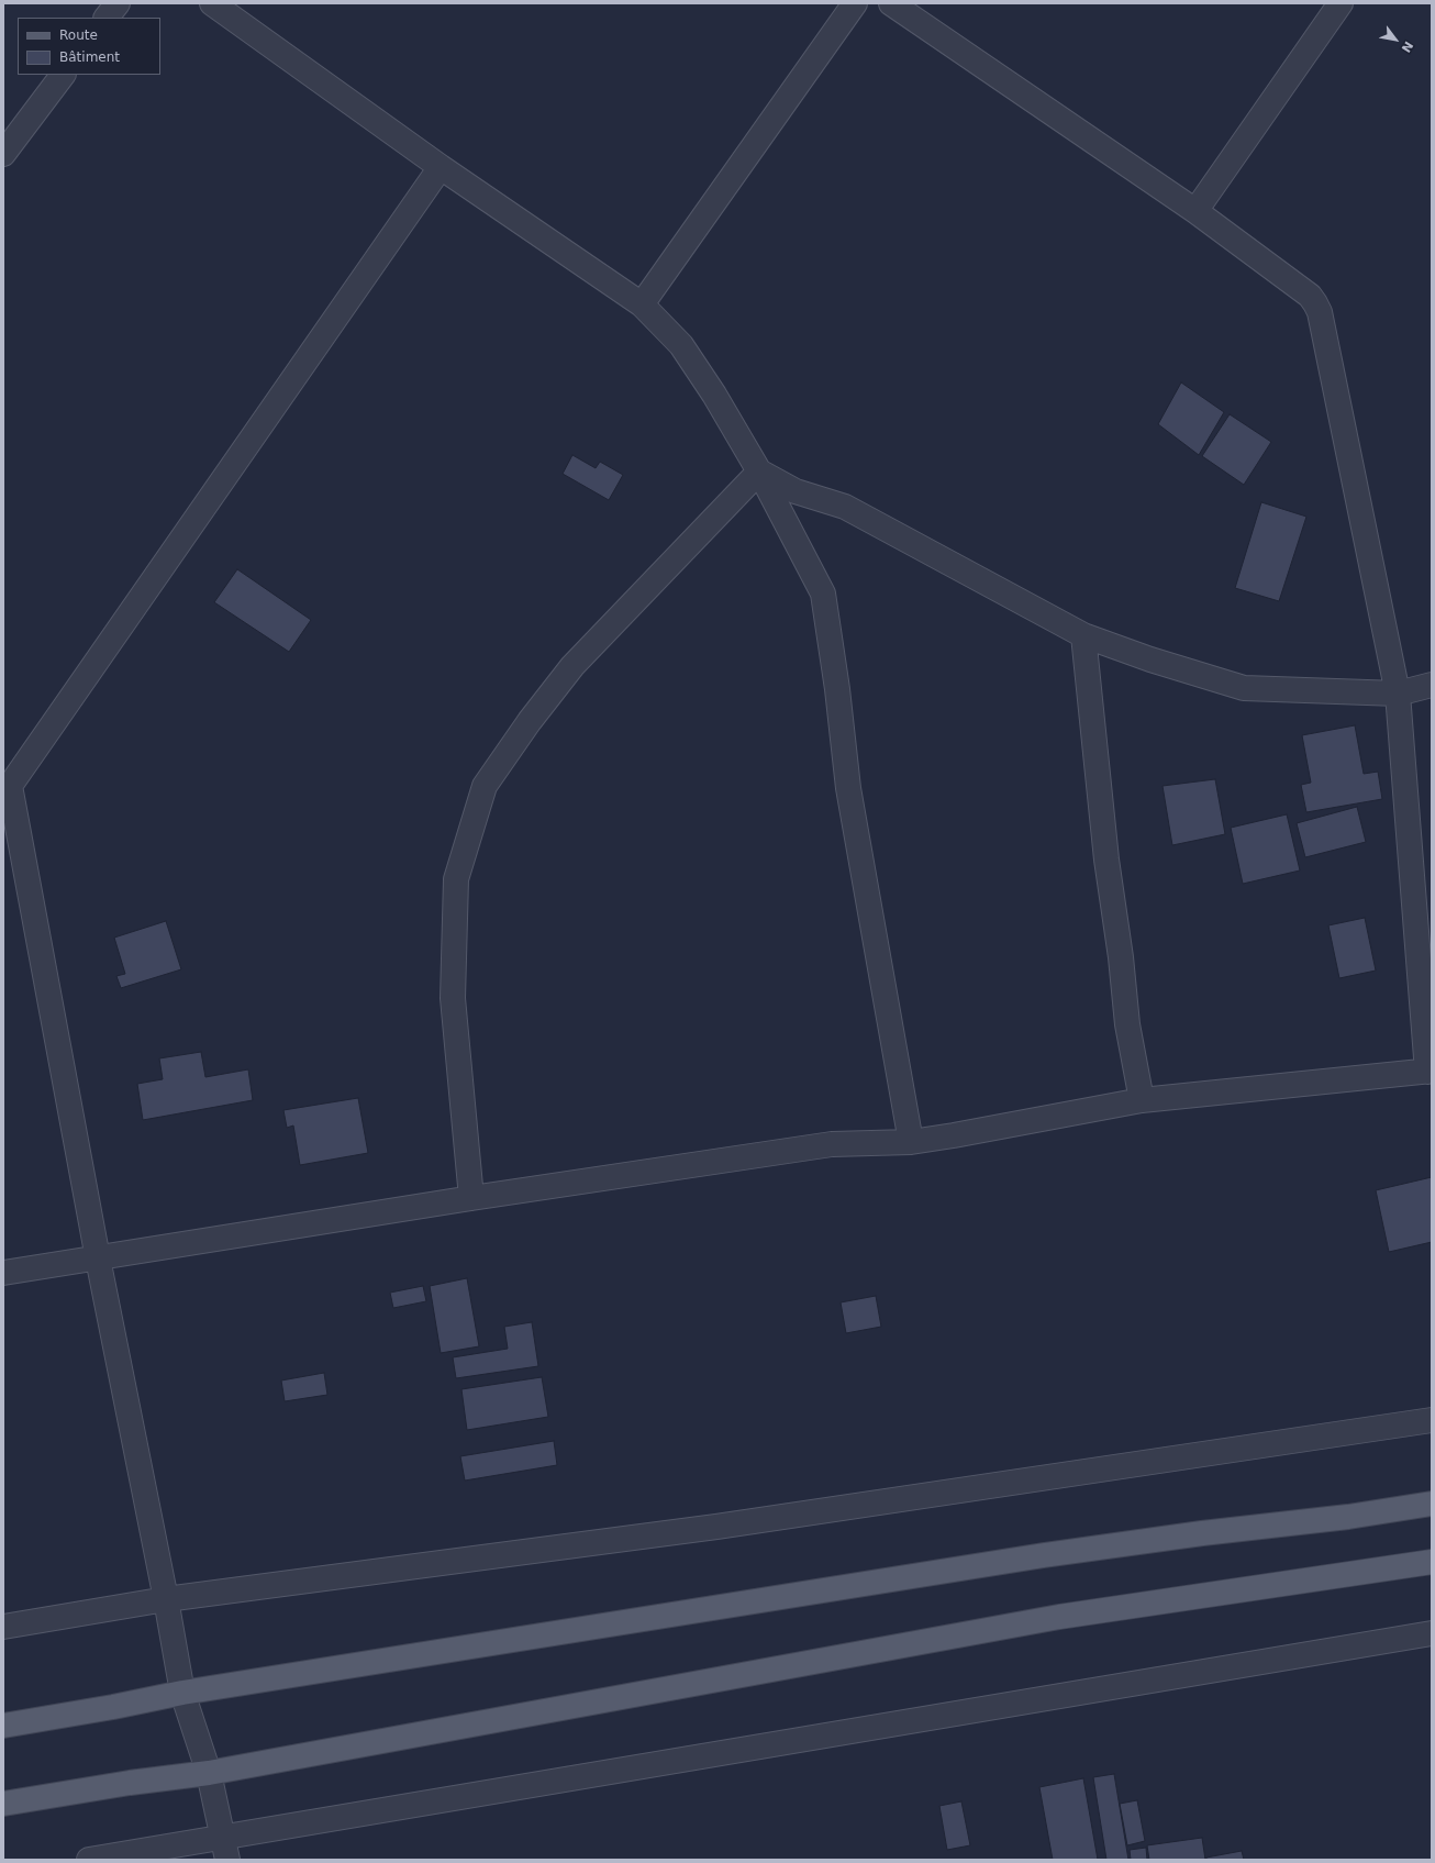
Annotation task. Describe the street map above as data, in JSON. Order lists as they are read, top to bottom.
{
  "legend": ["Route", "Bâtiment"],
  "north": "bottom right"
}
